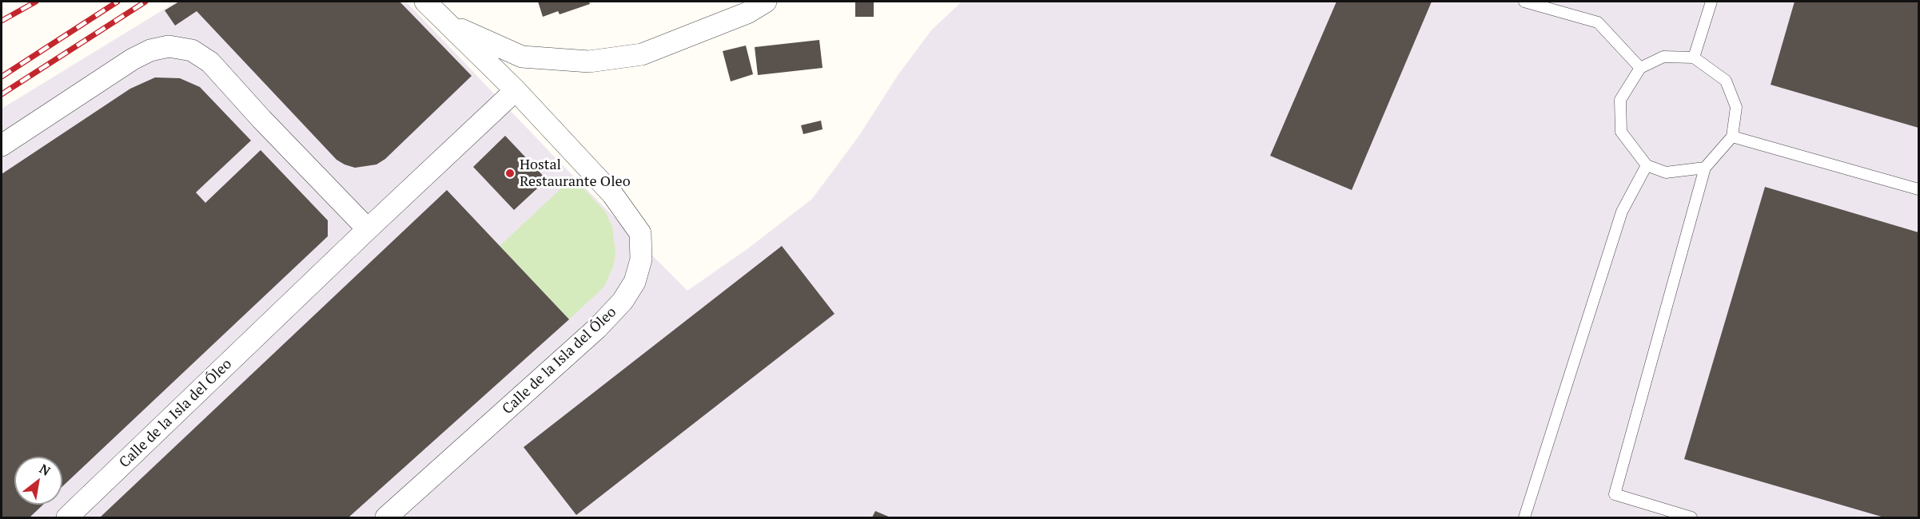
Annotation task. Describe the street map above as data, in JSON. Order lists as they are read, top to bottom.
{
  "streets": {
    "street": ["Calle de la Isla del Óleo"]
  },
  "places": ["Hostal Restaurante Oleo"],
  "north": "top right"
}
